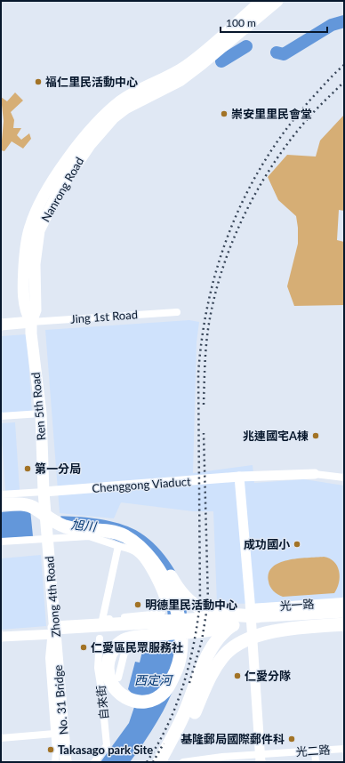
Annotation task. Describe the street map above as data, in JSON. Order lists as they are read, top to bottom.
{
  "streets": {
    "main road": [
      "Nanrong Road",
      "Ren 5th Road",
      "Zhong 4th Road",
      "No. 31 Bridge"
    ],
    "street": [
      "Jing 1st Road",
      "Chenggong Viaduct",
      "光一路",
      "自來街",
      "光二路"
    ]
  },
  "crossings": [
    ["Nanrong Road", "Jing 1st Road"],
    ["Nanrong Road", "Ren 5th Road"],
    ["Jing 1st Road", "Ren 5th Road"],
    ["Ren 5th Road", "Chenggong Viaduct"],
    ["Ren 5th Road", "Zhong 4th Road"],
    ["Chenggong Viaduct", "Zhong 4th Road"],
    ["Zhong 4th Road", "No. 31 Bridge"]
  ],
  "water": ["旭川", "西定河"],
  "places": [
    "福仁里民活動中心",
    "崇安里里民會堂",
    "兆連國宅A棟",
    "第一分局",
    "成功國小",
    "明德里民活動中心",
    "仁愛區民眾服務社",
    "仁愛分隊",
    "基隆郵局國際郵件科",
    "Takasago park Site"
  ],
  "scale_bar": "100 m"
}
